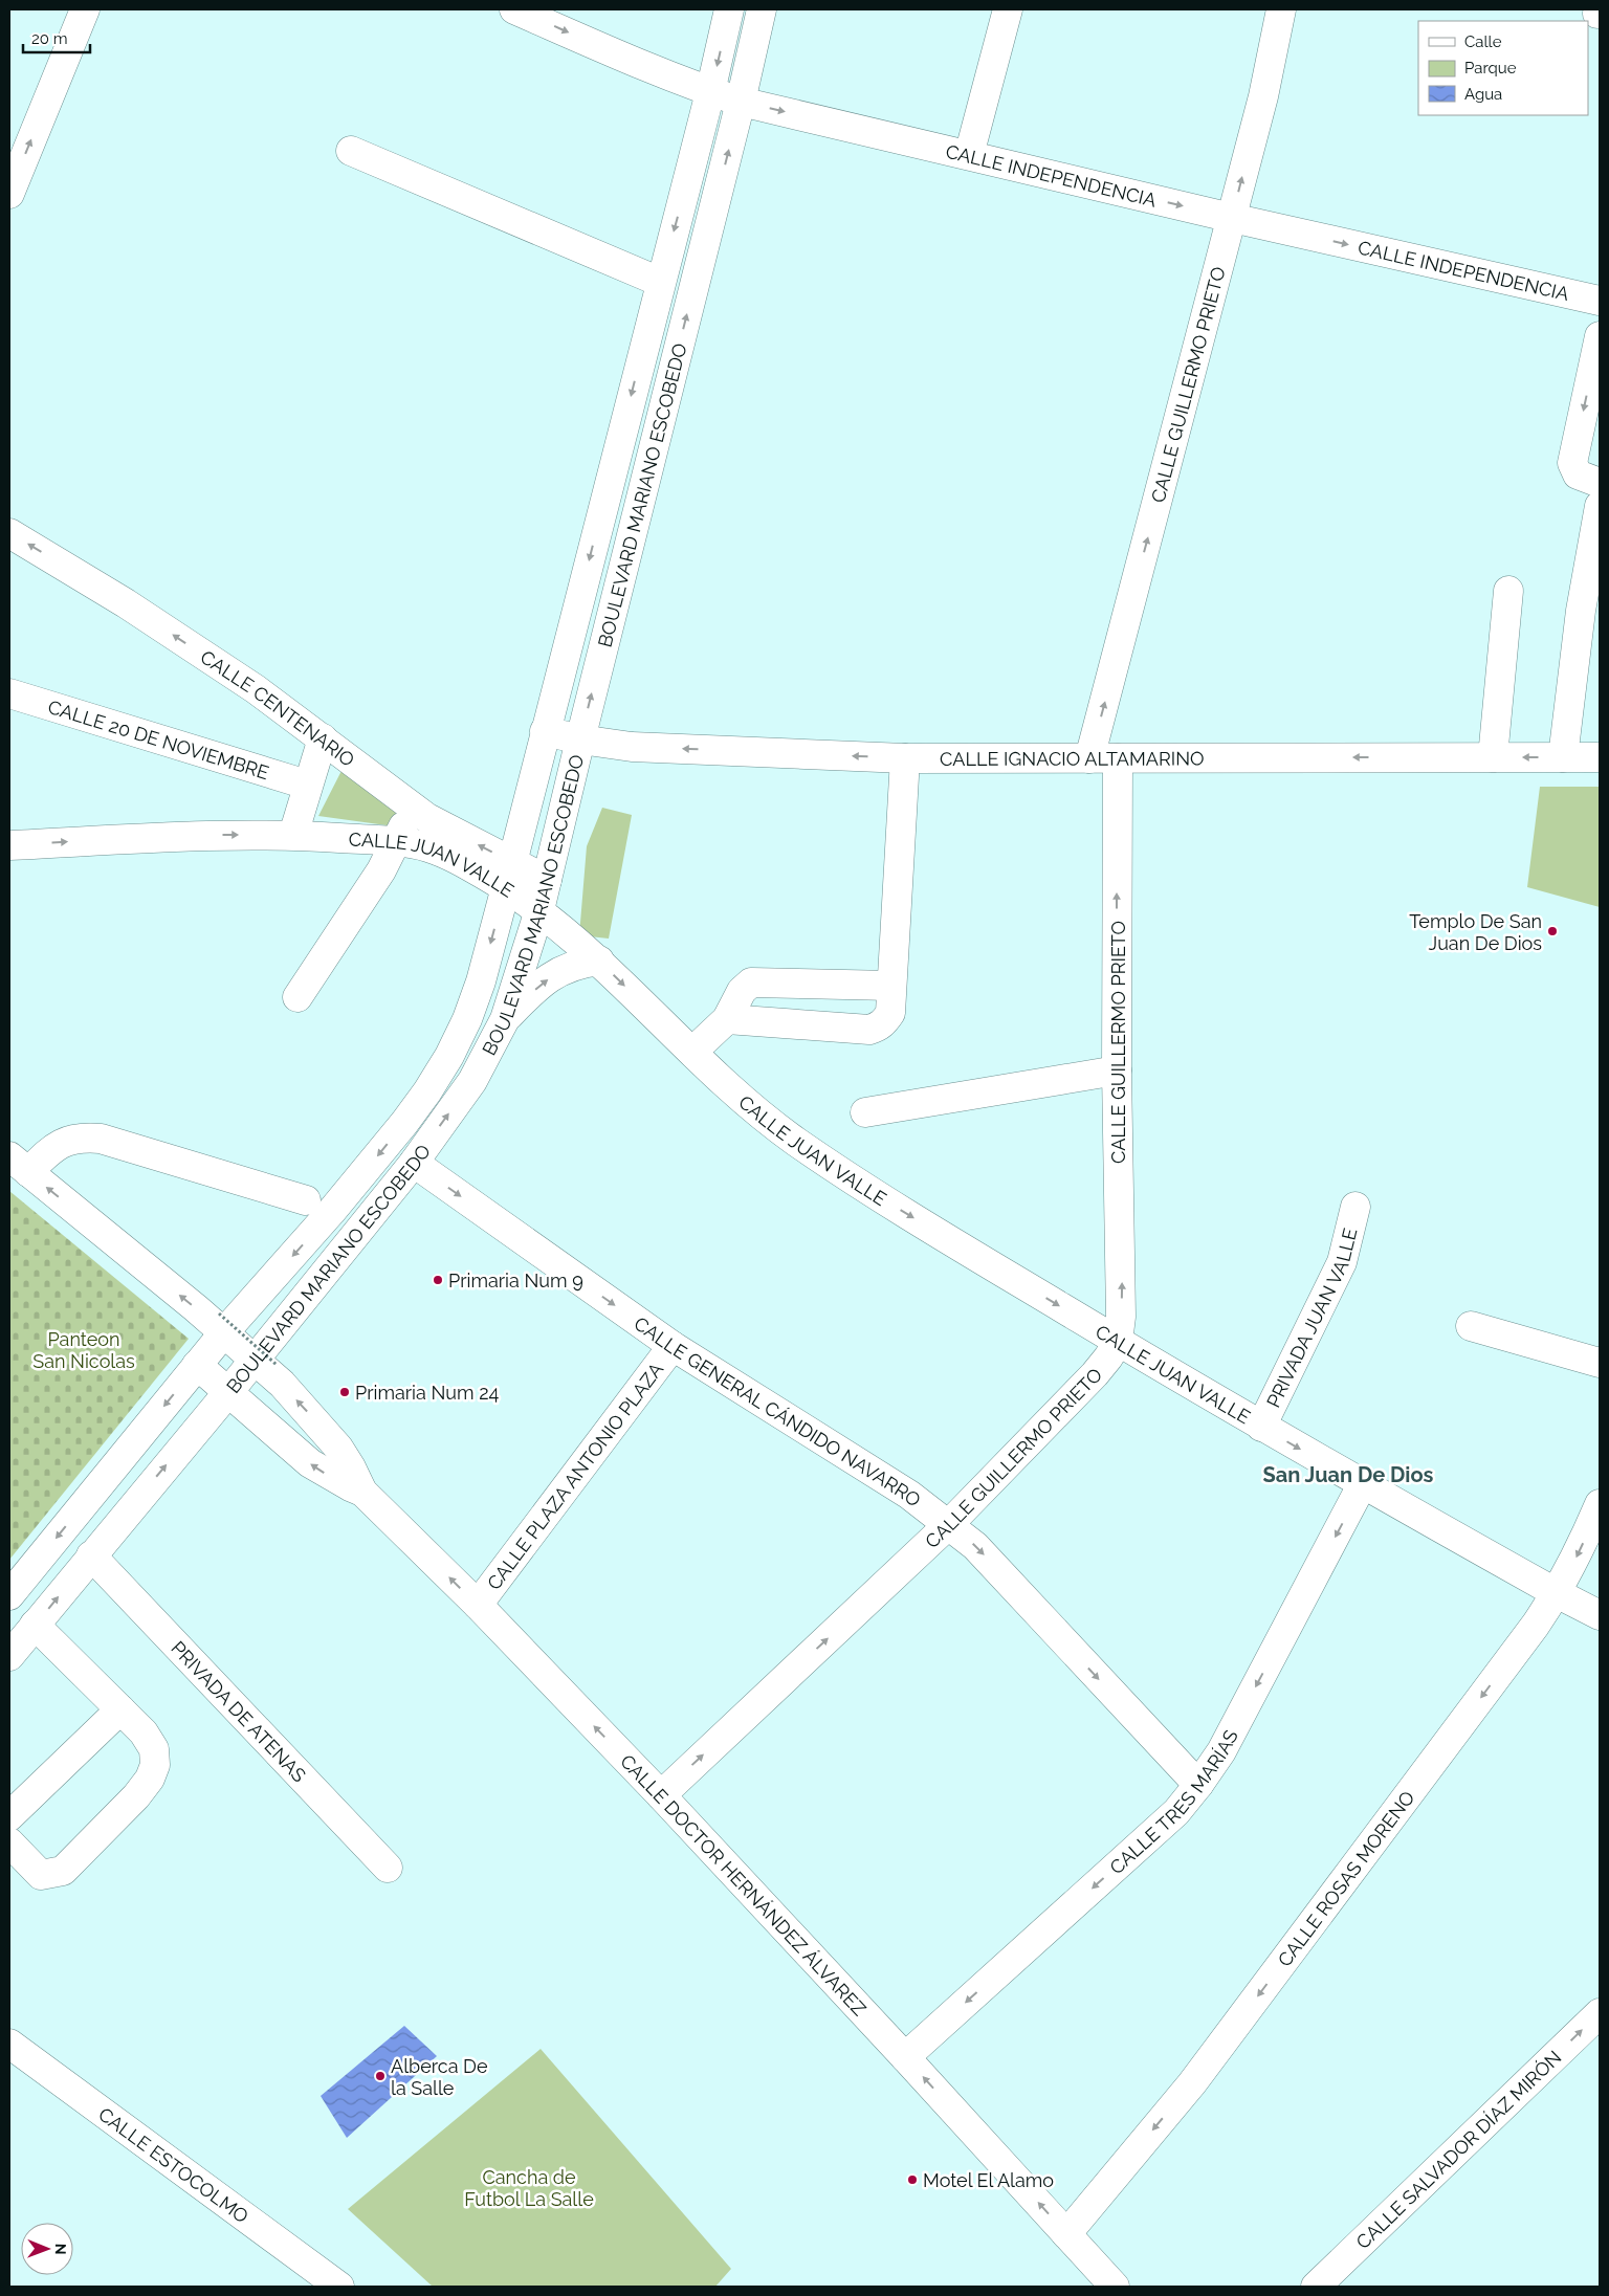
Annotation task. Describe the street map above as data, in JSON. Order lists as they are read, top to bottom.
{
  "streets": {
    "street": [
      "CALLE INDEPENDENCIA",
      "CALLE GUILLERMO PRIETO",
      "BOULEVARD MARIANO ESCOBEDO",
      "CALLE CENTENARIO",
      "CALLE 20 DE NOVIEMBRE",
      "CALLE IGNACIO ALTAMARINO",
      "CALLE JUAN VALLE",
      "PRIVADA JUAN VALLE",
      "CALLE GENERAL CÁNDIDO NAVARRO",
      "CALLE PLAZA ANTONIO PLAZA",
      "PRIVADA DE ATENAS",
      "CALLE TRES MARÍAS",
      "CALLE ROSAS MORENO",
      "CALLE DOCTOR HERNÁNDEZ ÁLVAREZ",
      "CALLE SALVADOR DÍAZ MIRÓN",
      "CALLE ESTOCOLMO"
    ]
  },
  "crossings": [
    ["CALLE INDEPENDENCIA", "CALLE GUILLERMO PRIETO"],
    ["CALLE INDEPENDENCIA", "BOULEVARD MARIANO ESCOBEDO"],
    ["CALLE GUILLERMO PRIETO", "CALLE IGNACIO ALTAMARINO"],
    ["CALLE GUILLERMO PRIETO", "CALLE JUAN VALLE"],
    ["CALLE GUILLERMO PRIETO", "CALLE GENERAL CÁNDIDO NAVARRO"],
    ["CALLE GUILLERMO PRIETO", "CALLE DOCTOR HERNÁNDEZ ÁLVAREZ"],
    ["BOULEVARD MARIANO ESCOBEDO", "CALLE CENTENARIO"],
    ["BOULEVARD MARIANO ESCOBEDO", "CALLE IGNACIO ALTAMARINO"],
    ["BOULEVARD MARIANO ESCOBEDO", "CALLE JUAN VALLE"],
    ["BOULEVARD MARIANO ESCOBEDO", "CALLE GENERAL CÁNDIDO NAVARRO"],
    ["BOULEVARD MARIANO ESCOBEDO", "PRIVADA DE ATENAS"],
    ["BOULEVARD MARIANO ESCOBEDO", "CALLE DOCTOR HERNÁNDEZ ÁLVAREZ"],
    ["CALLE CENTENARIO", "CALLE JUAN VALLE"],
    ["CALLE JUAN VALLE", "PRIVADA JUAN VALLE"],
    ["CALLE JUAN VALLE", "CALLE TRES MARÍAS"],
    ["CALLE JUAN VALLE", "CALLE ROSAS MORENO"],
    ["CALLE GENERAL CÁNDIDO NAVARRO", "CALLE PLAZA ANTONIO PLAZA"],
    ["CALLE GENERAL CÁNDIDO NAVARRO", "CALLE TRES MARÍAS"],
    ["CALLE PLAZA ANTONIO PLAZA", "CALLE DOCTOR HERNÁNDEZ ÁLVAREZ"],
    ["CALLE TRES MARÍAS", "CALLE DOCTOR HERNÁNDEZ ÁLVAREZ"],
    ["CALLE ROSAS MORENO", "CALLE DOCTOR HERNÁNDEZ ÁLVAREZ"]
  ],
  "one_way": [
    "CALLE INDEPENDENCIA",
    "CALLE GUILLERMO PRIETO",
    "CALLE CENTENARIO",
    "CALLE IGNACIO ALTAMARINO",
    "CALLE JUAN VALLE",
    "CALLE GENERAL CÁNDIDO NAVARRO",
    "CALLE TRES MARÍAS",
    "CALLE ROSAS MORENO",
    "CALLE DOCTOR HERNÁNDEZ ÁLVAREZ",
    "CALLE SALVADOR DÍAZ MIRÓN"
  ],
  "districts": ["San Juan De Dios"],
  "parks": ["Panteon San Nicolas", "Cancha de Futbol La Salle"],
  "places": [
    "Templo De San Juan De Dios",
    "Primaria Num 9",
    "Primaria Num 24",
    "Alberca De la Salle",
    "Motel El Alamo"
  ],
  "legend": ["Calle", "Parque", "Agua"],
  "scale_bar": "20 m",
  "north": "right"
}
